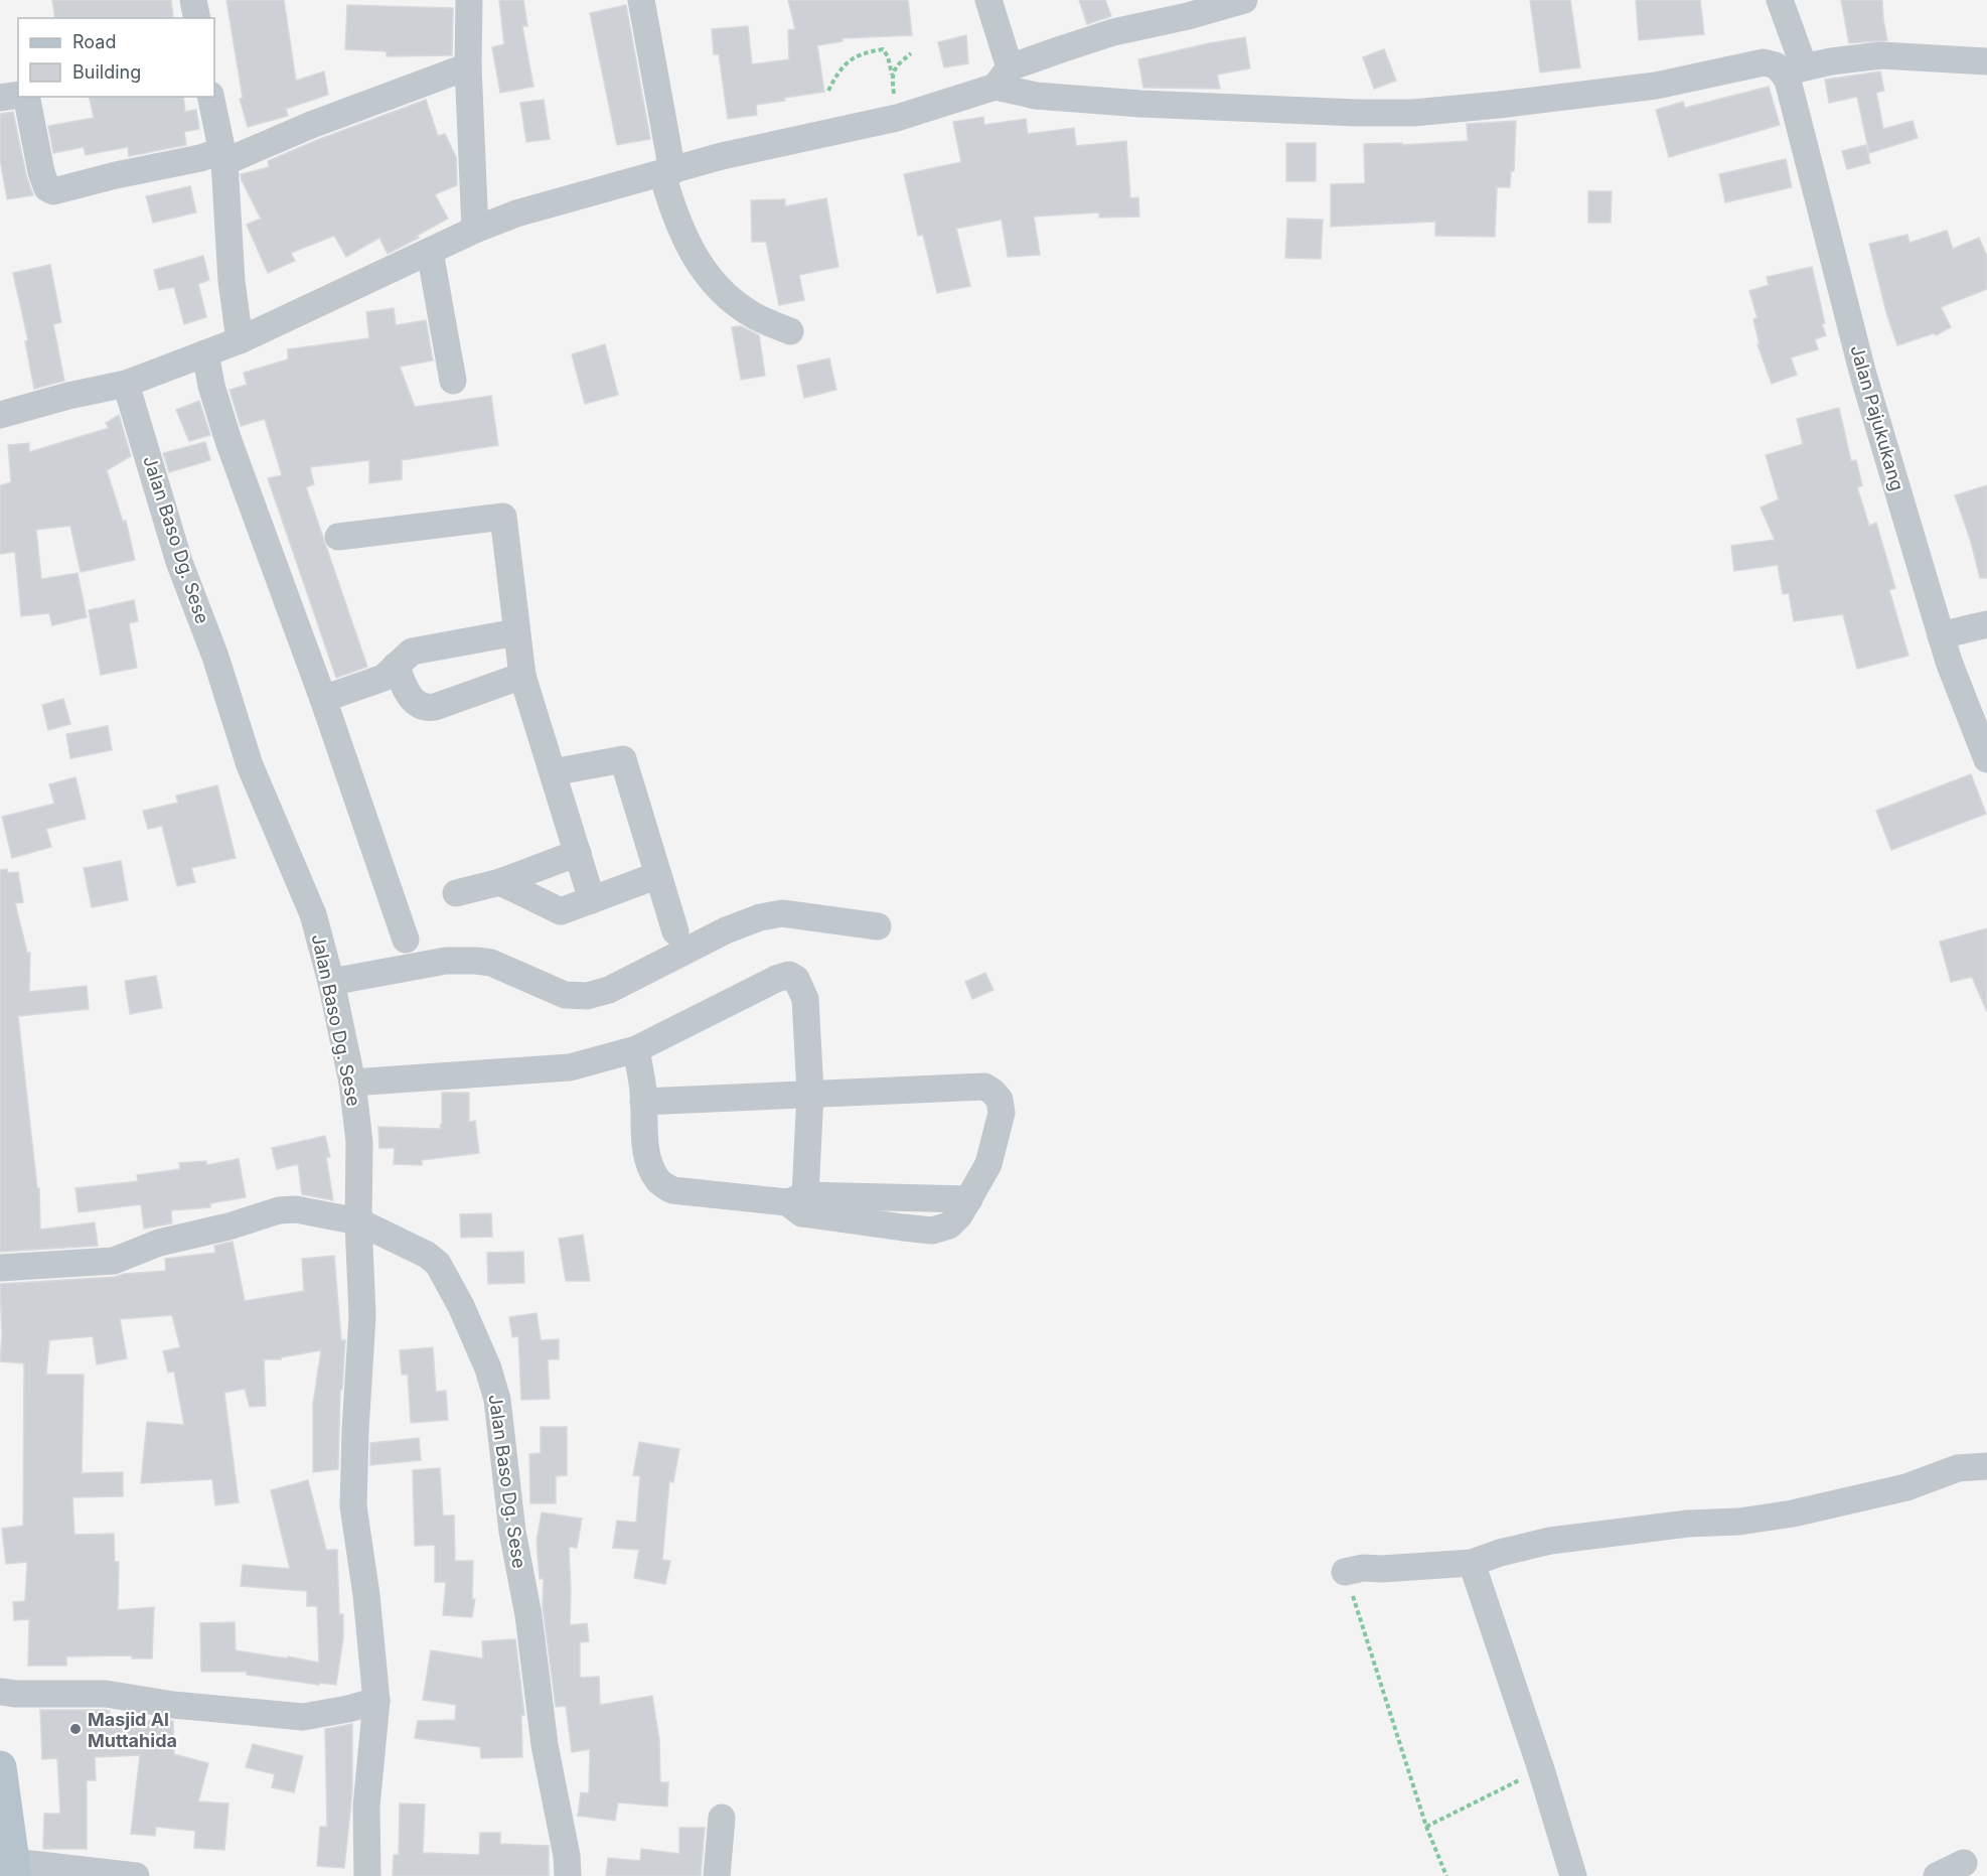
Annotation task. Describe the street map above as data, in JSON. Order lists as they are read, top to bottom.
{
  "streets": {
    "street": ["Jalan Pajukukang", "Jalan Baso Dg. Sese"]
  },
  "places": ["Masjid Al Muttahida"],
  "legend": ["Road", "Building"]
}
